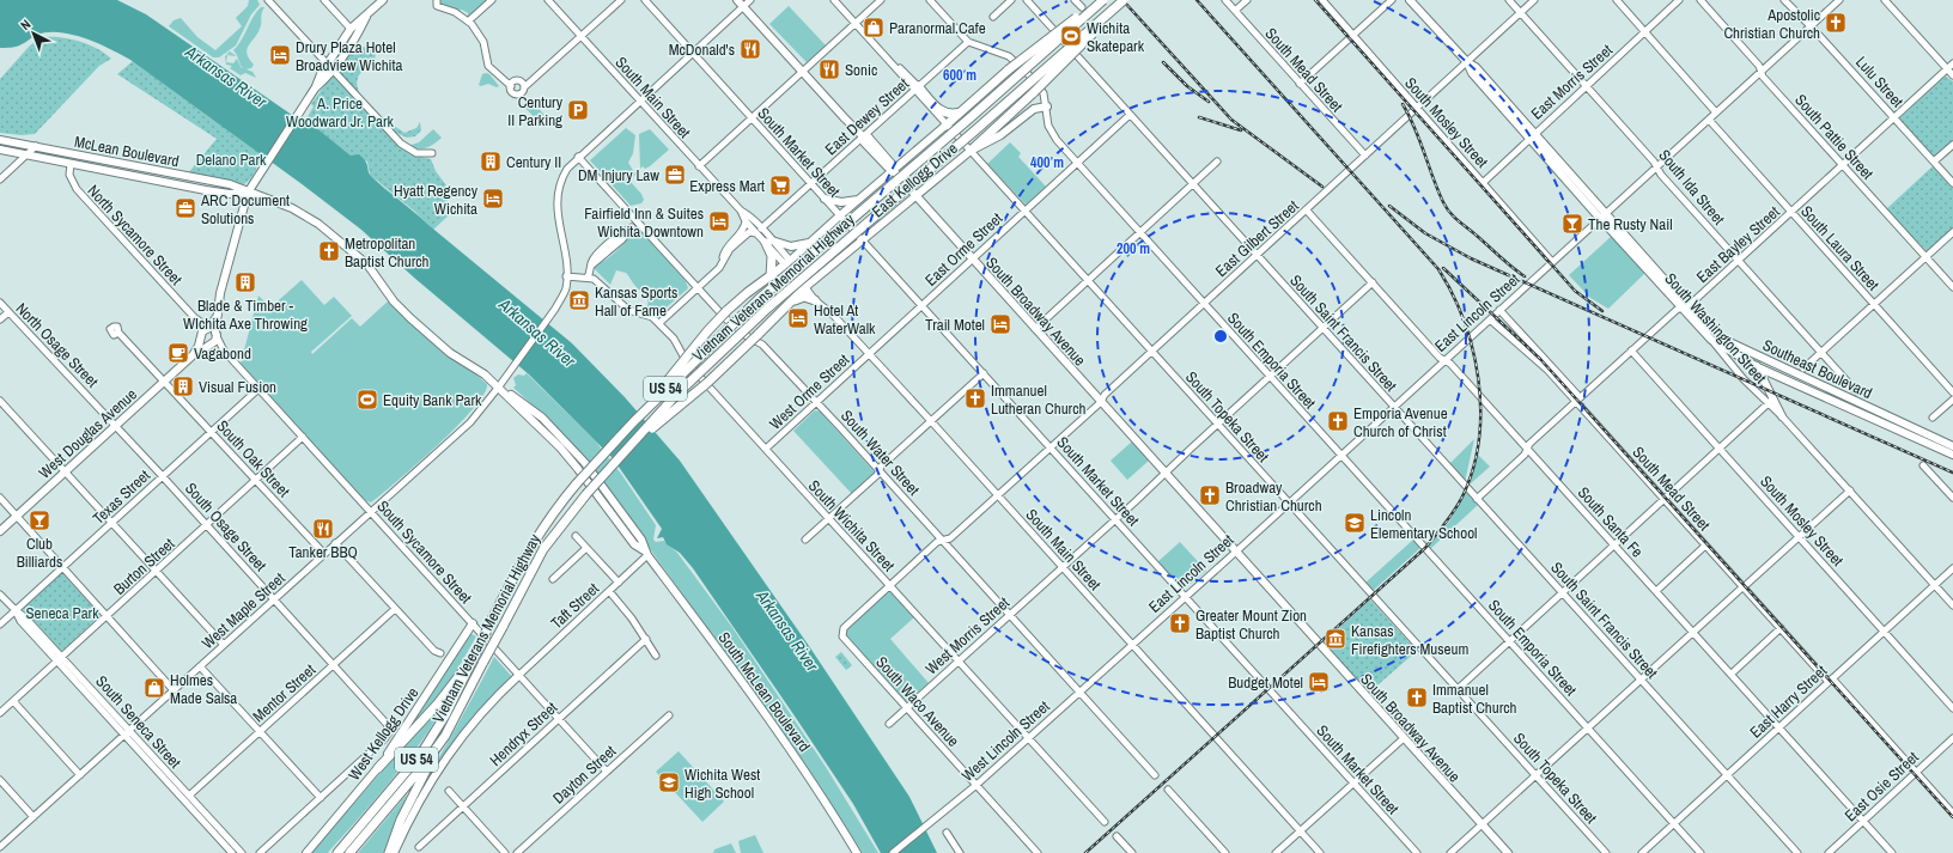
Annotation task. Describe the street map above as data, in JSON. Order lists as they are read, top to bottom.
{
  "streets": {
    "highway": ["Vietnam Veterans Memorial Highway", "US 54"],
    "main road": [
      "McLean Boulevard",
      "East Kellogg Drive",
      "South Broadway Avenue",
      "South Washington Street",
      "Southeast Boulevard",
      "West Douglas Avenue",
      "South McLean Boulevard",
      "West Kellogg Drive"
    ],
    "street": [
      "South Mead Street",
      "East Morris Street",
      "Lulu Street",
      "South Main Street",
      "East Dewey Street",
      "South Mosley Street",
      "South Pattie Street",
      "South Market Street",
      "South Ida Street",
      "North Sycamore Street",
      "East Gilbert Street",
      "East Bayley Street",
      "South Laura Street",
      "East Orme Street",
      "East Lincoln Street",
      "South Saint Francis Street",
      "North Osage Street",
      "South Emporia Street",
      "West Orme Street",
      "South Topeka Street",
      "South Water Street",
      "South Oak Street",
      "Texas Street",
      "South Santa Fe",
      "South Wichita Street",
      "South Osage Street",
      "South Sycamore Street",
      "Burton Street",
      "Taft Street",
      "West Maple Street",
      "West Morris Street",
      "Mentor Street",
      "South Waco Avenue",
      "East Harry Street",
      "South Seneca Street",
      "Hendryx Street",
      "West Lincoln Street",
      "Dayton Street",
      "East Osie Street"
    ]
  },
  "crossings": [
    ["South Mead Street", "East Gilbert Street"],
    ["South Mead Street", "East Bayley Street"],
    ["South Mead Street", "East Lincoln Street"],
    ["South Mead Street", "East Harry Street"],
    ["South Mead Street", "East Osie Street"],
    ["East Morris Street", "South Mosley Street"],
    ["East Morris Street", "South Ida Street"],
    ["East Morris Street", "South Washington Street"],
    ["Lulu Street", "East Bayley Street"],
    ["Lulu Street", "East Lincoln Street"],
    ["South Main Street", "East Dewey Street"],
    ["South Main Street", "East Kellogg Drive"],
    ["South Main Street", "East Gilbert Street"],
    ["South Main Street", "East Orme Street"],
    ["South Main Street", "East Lincoln Street"],
    ["South Main Street", "West Orme Street"],
    ["South Main Street", "West Morris Street"],
    ["South Main Street", "West Lincoln Street"],
    ["East Dewey Street", "South Market Street"],
    ["East Dewey Street", "South Broadway Avenue"],
    ["East Dewey Street", "South Emporia Street"],
    ["East Dewey Street", "South Topeka Street"],
    ["South Mosley Street", "East Gilbert Street"],
    ["South Mosley Street", "East Bayley Street"],
    ["South Mosley Street", "East Lincoln Street"],
    ["South Mosley Street", "East Harry Street"],
    ["South Pattie Street", "East Bayley Street"],
    ["South Pattie Street", "East Lincoln Street"],
    ["McLean Boulevard", "North Sycamore Street"],
    ["McLean Boulevard", "West Maple Street"],
    ["McLean Boulevard", "South McLean Boulevard"],
    ["South Market Street", "East Kellogg Drive"],
    ["South Market Street", "East Gilbert Street"],
    ["South Market Street", "East Orme Street"],
    ["South Market Street", "East Lincoln Street"],
    ["East Kellogg Drive", "South Broadway Avenue"],
    ["East Kellogg Drive", "South Emporia Street"],
    ["East Kellogg Drive", "South Topeka Street"],
    ["South Ida Street", "East Gilbert Street"],
    ["South Ida Street", "East Bayley Street"],
    ["South Ida Street", "East Lincoln Street"],
    ["North Sycamore Street", "West Douglas Avenue"],
    ["North Sycamore Street", "South Sycamore Street"],
    ["East Gilbert Street", "South Broadway Avenue"],
    ["East Gilbert Street", "South Washington Street"],
    ["East Gilbert Street", "South Saint Francis Street"],
    ["East Gilbert Street", "South Emporia Street"],
    ["East Gilbert Street", "South Topeka Street"],
    ["East Gilbert Street", "South Water Street"],
    ["East Gilbert Street", "South Santa Fe"],
    ["East Gilbert Street", "South Wichita Street"],
    ["East Gilbert Street", "South Waco Avenue"],
    ["East Bayley Street", "South Laura Street"],
    ["East Bayley Street", "South Washington Street"],
    ["East Bayley Street", "South Saint Francis Street"],
    ["East Bayley Street", "Southeast Boulevard"],
    ["East Bayley Street", "South Santa Fe"],
    ["South Laura Street", "East Lincoln Street"],
    ["East Orme Street", "South Broadway Avenue"],
    ["East Orme Street", "South Saint Francis Street"],
    ["East Orme Street", "South Emporia Street"],
    ["East Orme Street", "West Orme Street"],
    ["East Orme Street", "South Topeka Street"],
    ["South Broadway Avenue", "East Lincoln Street"],
    ["East Lincoln Street", "South Washington Street"],
    ["East Lincoln Street", "South Saint Francis Street"],
    ["East Lincoln Street", "South Emporia Street"],
    ["East Lincoln Street", "South Topeka Street"],
    ["East Lincoln Street", "South Santa Fe"],
    ["East Lincoln Street", "West Lincoln Street"],
    ["South Washington Street", "Southeast Boulevard"],
    ["South Saint Francis Street", "East Harry Street"],
    ["North Osage Street", "West Douglas Avenue"],
    ["North Osage Street", "South Osage Street"],
    ["South Emporia Street", "East Harry Street"],
    ["West Orme Street", "South Water Street"],
    ["West Orme Street", "South Wichita Street"],
    ["West Douglas Avenue", "South Oak Street"],
    ["West Douglas Avenue", "South Osage Street"],
    ["West Douglas Avenue", "South Sycamore Street"],
    ["South Water Street", "West Morris Street"],
    ["South Water Street", "West Lincoln Street"],
    ["South Oak Street", "Texas Street"],
    ["South Oak Street", "Burton Street"],
    ["South Oak Street", "West Maple Street"],
    ["Texas Street", "South Osage Street"],
    ["Texas Street", "South Sycamore Street"],
    ["Texas Street", "South Seneca Street"],
    ["South Santa Fe", "East Harry Street"],
    ["South Santa Fe", "East Osie Street"],
    ["South Wichita Street", "West Morris Street"],
    ["South Wichita Street", "West Lincoln Street"],
    ["South Osage Street", "Burton Street"],
    ["South Osage Street", "West Maple Street"],
    ["South Osage Street", "Mentor Street"],
    ["South Sycamore Street", "Burton Street"],
    ["South Sycamore Street", "Taft Street"],
    ["South Sycamore Street", "West Maple Street"],
    ["South Sycamore Street", "West Kellogg Drive"],
    ["South Sycamore Street", "Hendryx Street"],
    ["South Sycamore Street", "Dayton Street"],
    ["Burton Street", "South Seneca Street"],
    ["Taft Street", "South McLean Boulevard"],
    ["West Maple Street", "South McLean Boulevard"],
    ["West Maple Street", "South Seneca Street"],
    ["West Morris Street", "South Waco Avenue"],
    ["Mentor Street", "South Seneca Street"],
    ["South Waco Avenue", "West Lincoln Street"]
  ],
  "water": ["Arkansas River"],
  "parks": ["A. Price Woodward Jr. Park", "Delano Park", "Seneca Park"],
  "places": {
    "church": [
      "Apostolic Christian Church",
      "Metropolitan Baptist Church",
      "Immanuel Lutheran Church",
      "Emporia Avenue Church of Christ",
      "Broadway Christian Church",
      "Greater Mount Zion Baptist Church",
      "Immanuel Baptist Church"
    ],
    "shop": ["Paranormal.Cafe", "Holmes Made Salsa"],
    "sports": ["Wichita Skatepark", "Equity Bank Park"],
    "restaurant": ["McDonald's", "Sonic", "Tanker BBQ"],
    "hotel": [
      "Drury Plaza Hotel Broadview Wichita",
      "Hyatt Regency Wichita",
      "Fairfield Inn & Suites Wichita Downtown",
      "Hotel At WaterWalk",
      "Trail Motel",
      "Budget Motel"
    ],
    "parking": ["Century II Parking"],
    "building": ["Century II", "Blade & Timber - WIchita Axe Throwing", "Visual Fusion"],
    "office": ["DM Injury Law", "ARC Document Solutions"],
    "supermarket": ["Express Mart"],
    "bar": ["The Rusty Nail", "Club Billiards"],
    "museum": ["Kansas Sports Hall of Fame", "Kansas Firefighters Museum"],
    "cafe": ["Vagabond"],
    "school or university": ["Lincoln Elementary School", "Wichita West High School"]
  },
  "north": "top left",
  "rings": ["600 m", "400 m", "200 m"]
}
